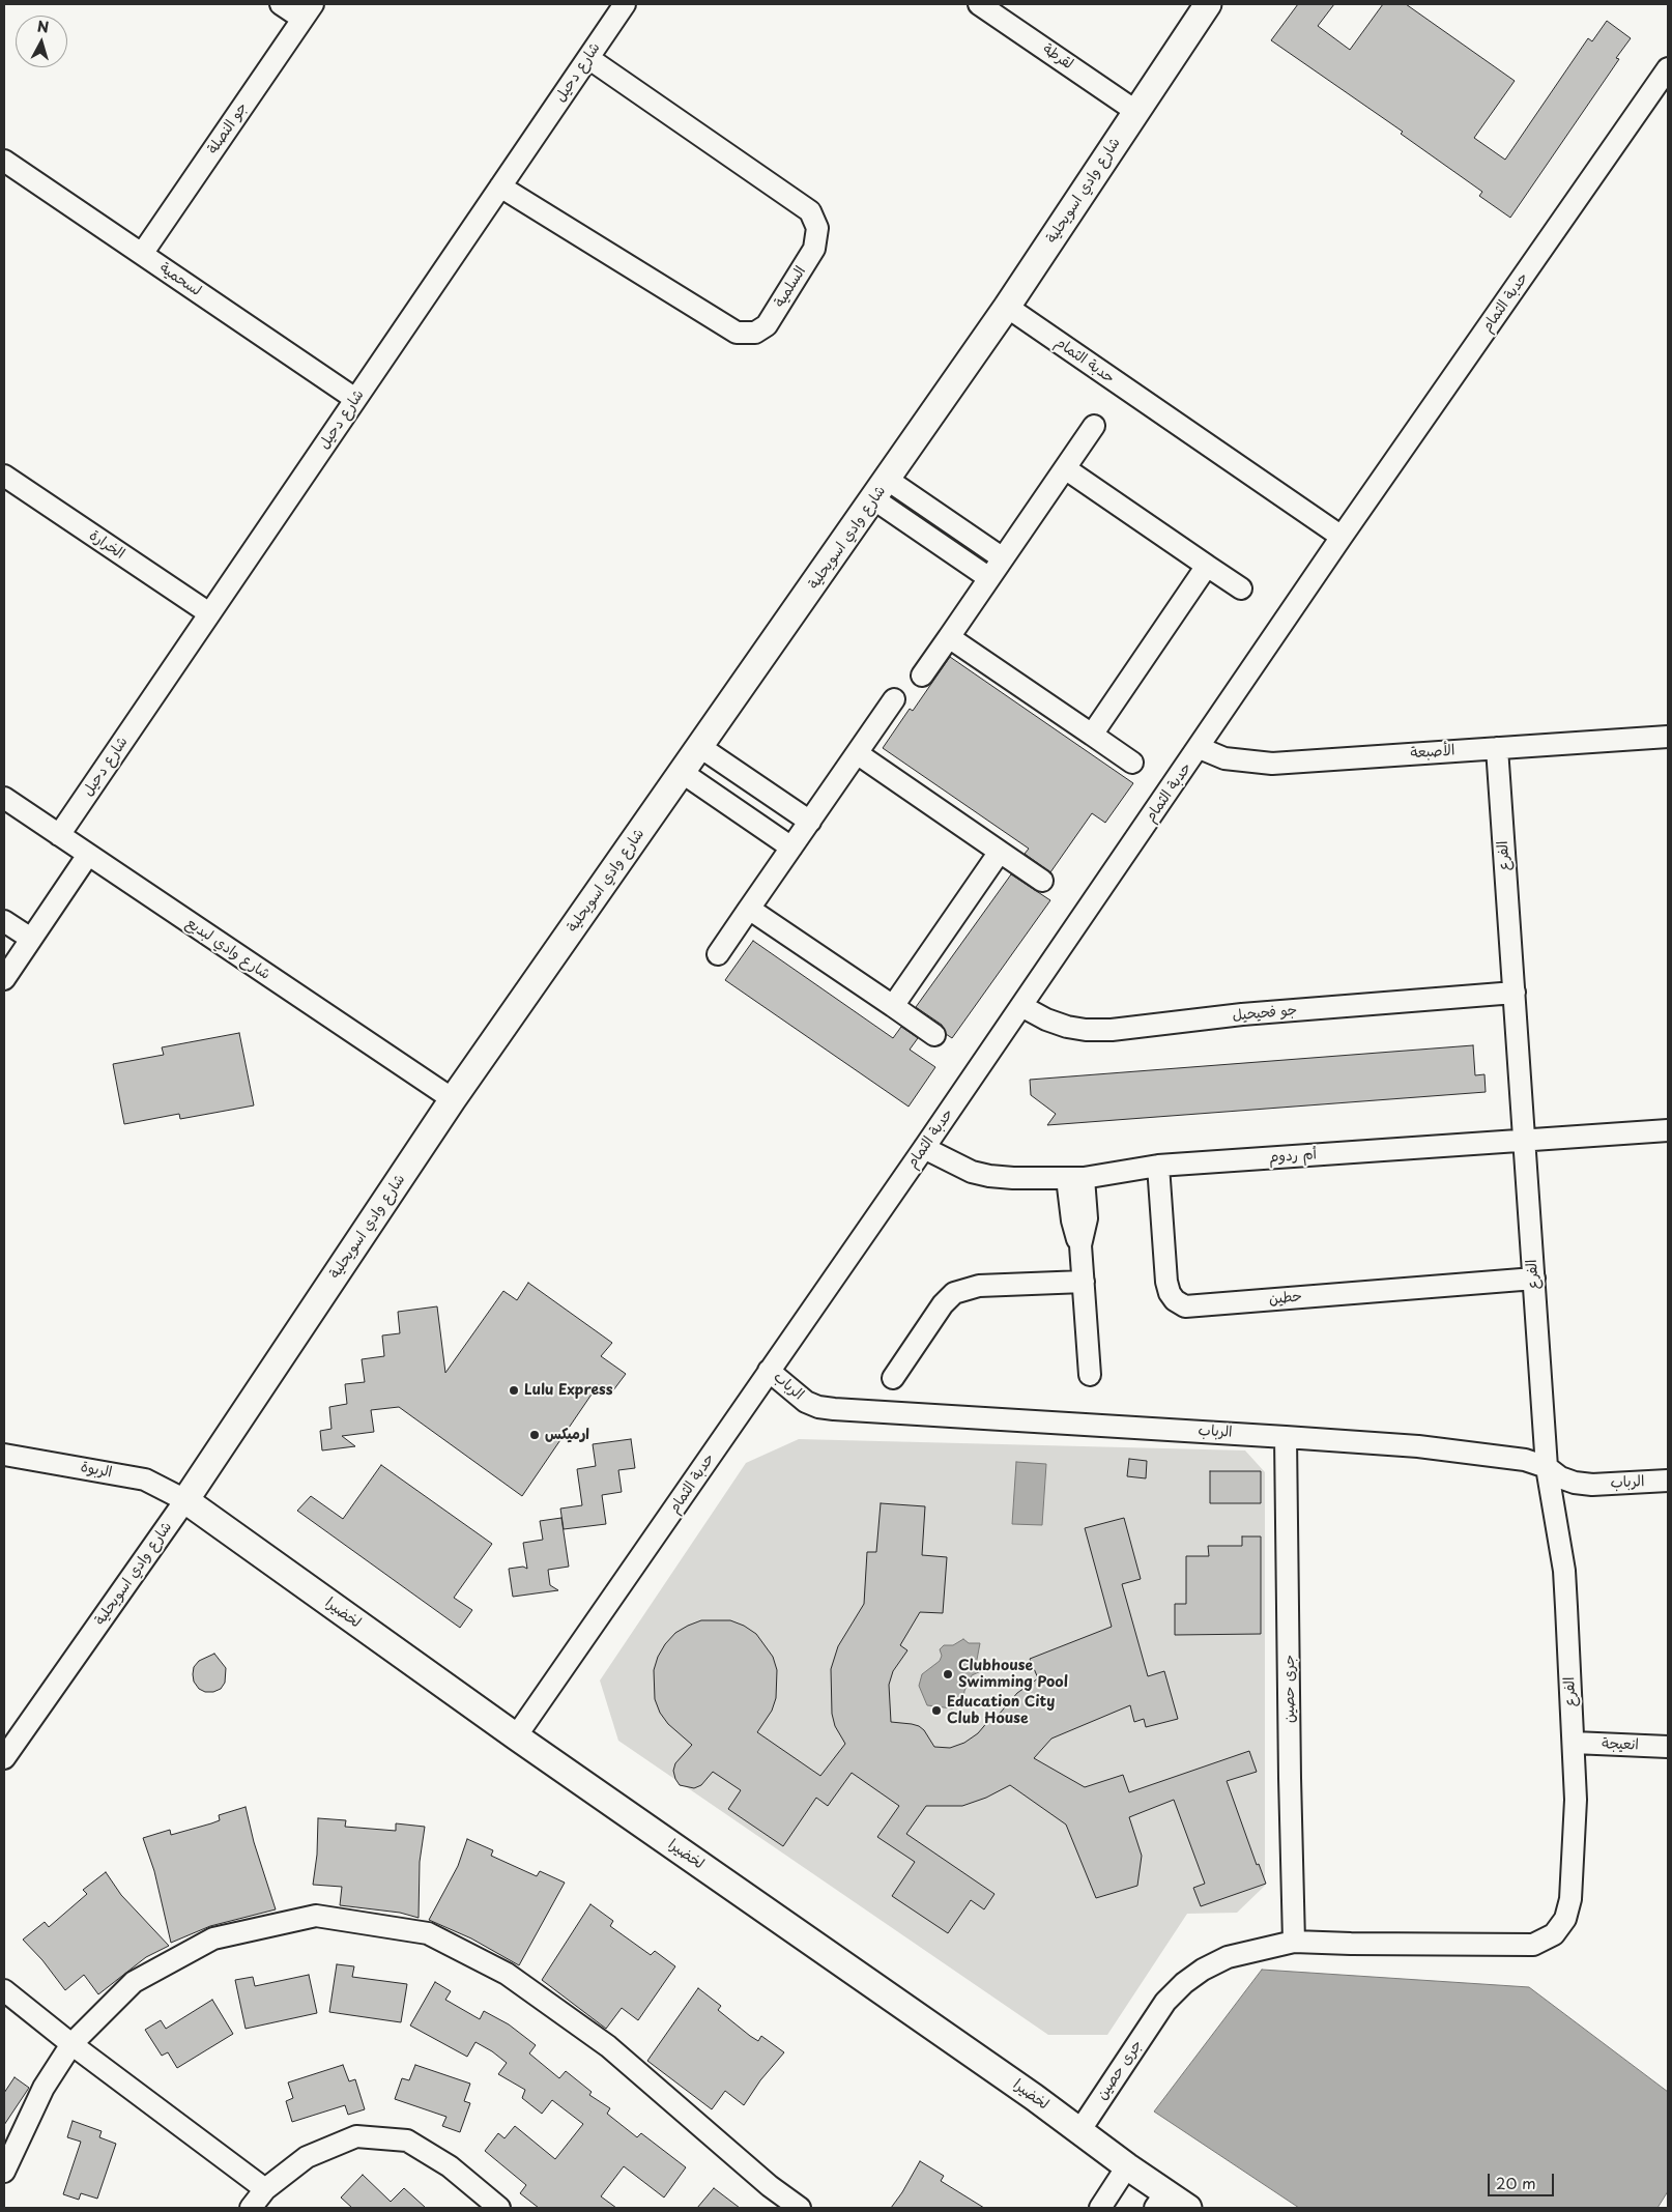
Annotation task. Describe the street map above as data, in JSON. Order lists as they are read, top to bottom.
{
  "streets": {
    "street": [
      "لقرطة",
      "شارع دحيل",
      "جو النصلة",
      "شارع وادي اسويحلية",
      "لسحمية",
      "السلمية",
      "حدبة الثمام",
      "الخرارة",
      "الأصبعة",
      "الفرع",
      "شارع وادي لبديع",
      "جو فحيحيل",
      "أم ردوم",
      "حطين",
      "الرباب",
      "الربوة",
      "لخضيرا",
      "جرى حصين",
      "انعيجة"
    ]
  },
  "crossings": [
    ["لقرطة", "شارع وادي اسويحلية"],
    ["شارع دحيل", "لسحمية"],
    ["شارع دحيل", "السلمية"],
    ["شارع دحيل", "الخرارة"],
    ["شارع دحيل", "شارع وادي لبديع"],
    ["جو النصلة", "لسحمية"],
    ["شارع وادي اسويحلية", "حدبة الثمام"],
    ["شارع وادي اسويحلية", "شارع وادي لبديع"],
    ["شارع وادي اسويحلية", "الربوة"],
    ["شارع وادي اسويحلية", "لخضيرا"],
    ["حدبة الثمام", "الأصبعة"],
    ["حدبة الثمام", "جو فحيحيل"],
    ["حدبة الثمام", "أم ردوم"],
    ["حدبة الثمام", "الرباب"],
    ["حدبة الثمام", "لخضيرا"],
    ["الأصبعة", "الفرع"],
    ["الفرع", "جو فحيحيل"],
    ["الفرع", "أم ردوم"],
    ["الفرع", "حطين"],
    ["الفرع", "الرباب"],
    ["الفرع", "جرى حصين"],
    ["الفرع", "انعيجة"],
    ["أم ردوم", "حطين"],
    ["الرباب", "جرى حصين"],
    ["الربوة", "لخضيرا"],
    ["لخضيرا", "جرى حصين"]
  ],
  "places": [
    "Lulu Express",
    "ارميكس",
    "Clubhouse Swimming Pool",
    "Education City Club House"
  ],
  "scale_bar": "20 m",
  "north": "top"
}
